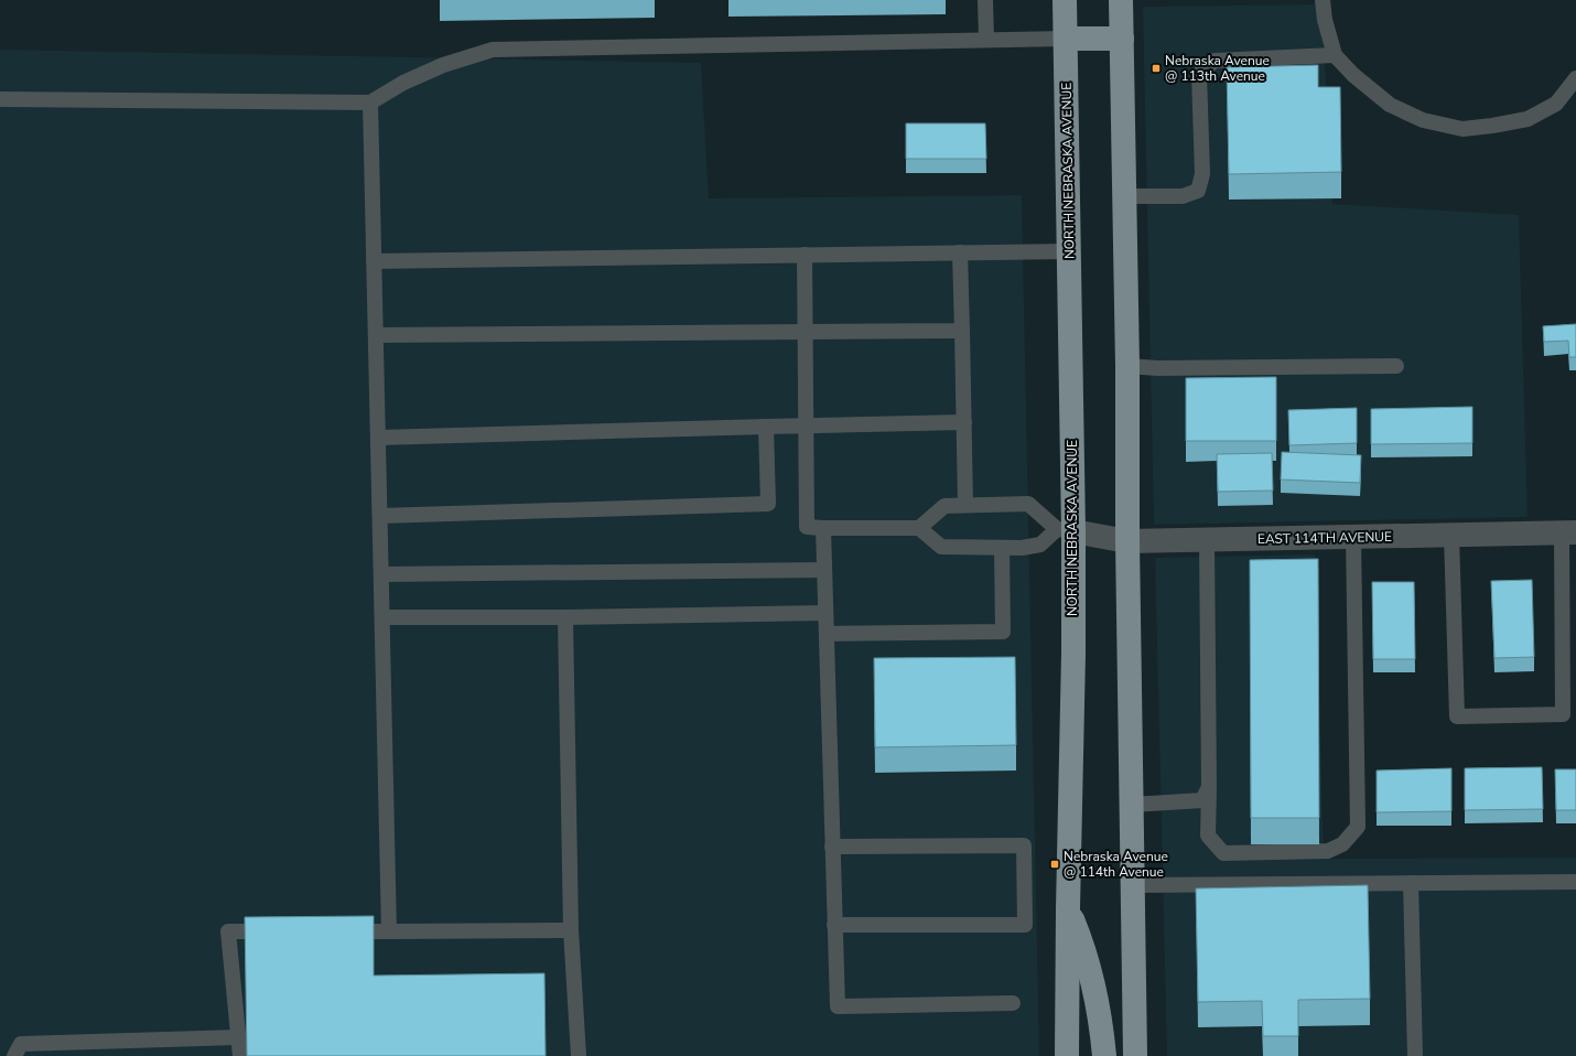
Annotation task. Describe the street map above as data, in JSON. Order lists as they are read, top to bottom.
{
  "streets": {
    "main road": ["NORTH NEBRASKA AVENUE"],
    "street": ["EAST 114TH AVENUE"]
  },
  "crossings": [
    ["NORTH NEBRASKA AVENUE", "EAST 114TH AVENUE"]
  ],
  "places": {
    "transit": ["Nebraska Avenue @ 113th Avenue", "Nebraska Avenue @ 114th Avenue"]
  }
}
